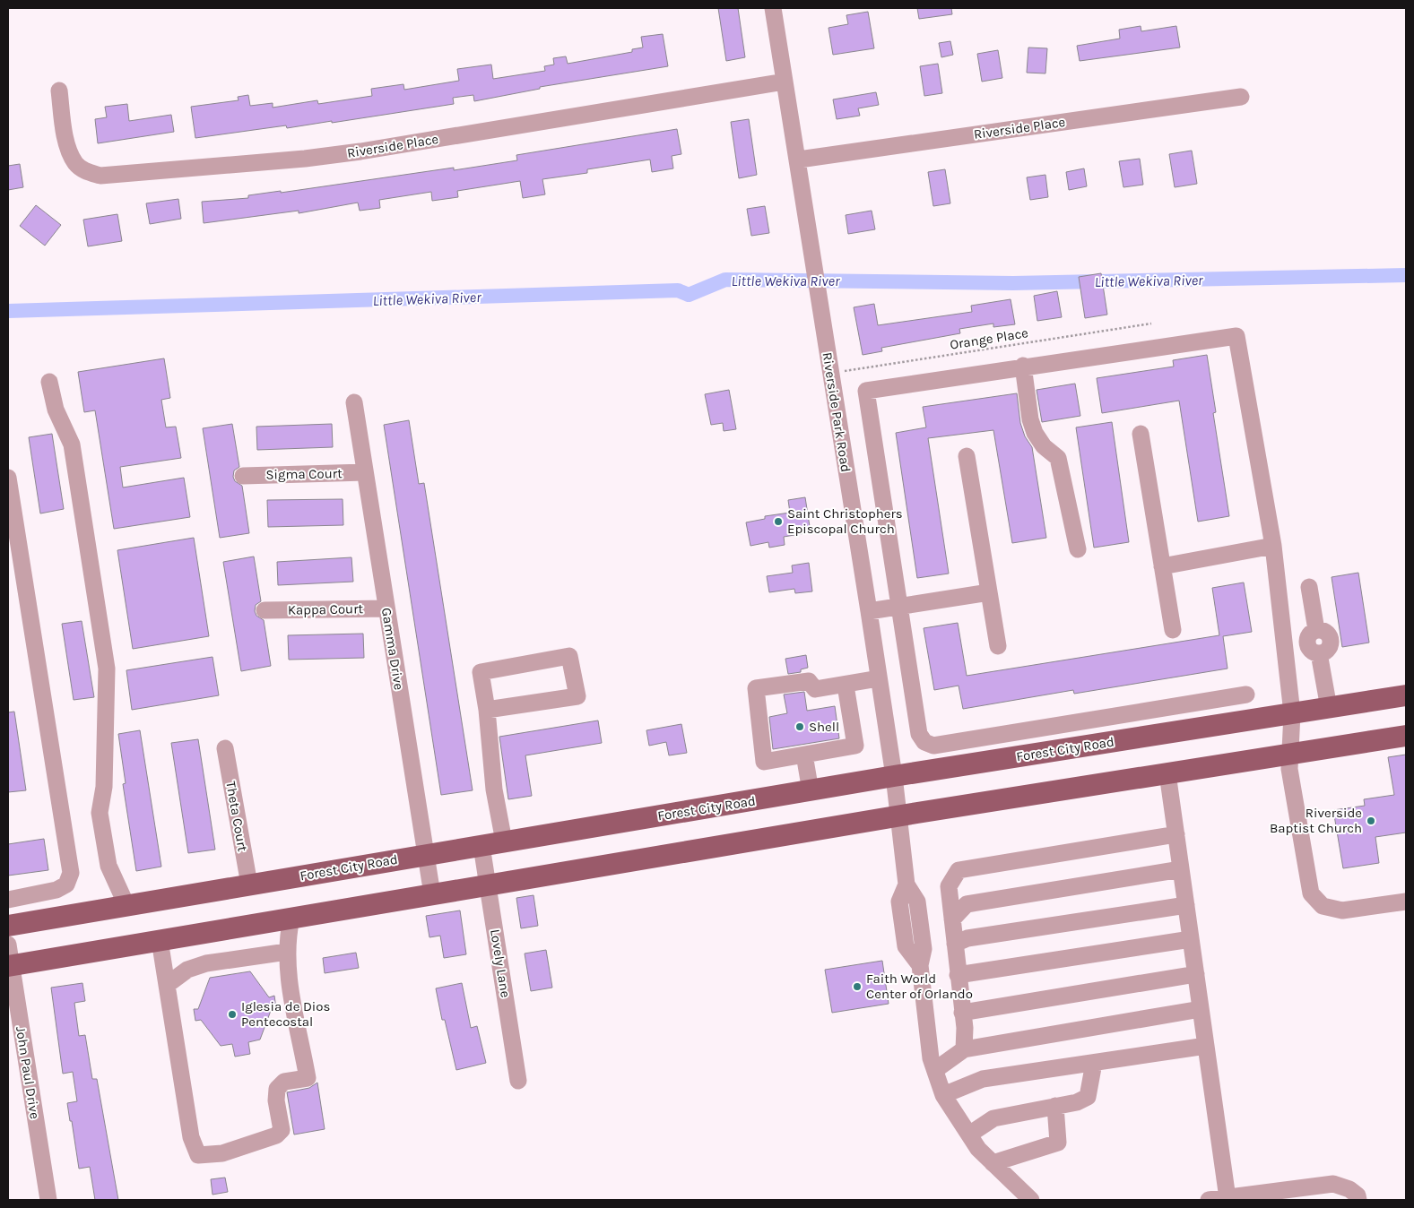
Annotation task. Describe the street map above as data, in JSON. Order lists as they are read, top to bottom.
{
  "streets": {
    "main road": ["Forest City Road"],
    "street": [
      "Riverside Place",
      "Riverside Park Road",
      "Sigma Court",
      "Kappa Court",
      "Gamma Drive",
      "Theta Court",
      "Lovely Lane",
      "John Paul Drive"
    ],
    "path": ["Orange Place"]
  },
  "crossings": [
    ["Riverside Place", "Riverside Park Road"],
    ["Orange Place", "Riverside Park Road"],
    ["Riverside Park Road", "Forest City Road"],
    ["Sigma Court", "Gamma Drive"],
    ["Kappa Court", "Gamma Drive"],
    ["Gamma Drive", "Forest City Road"],
    ["Forest City Road", "Theta Court"],
    ["Forest City Road", "Lovely Lane"]
  ],
  "water": ["Little Wekiva River"],
  "places": [
    "Saint Christophers Episcopal Church",
    "Shell",
    "Riverside Baptist Church",
    "Faith World Center of Orlando",
    "Iglesia de Dios Pentecostal"
  ]
}
